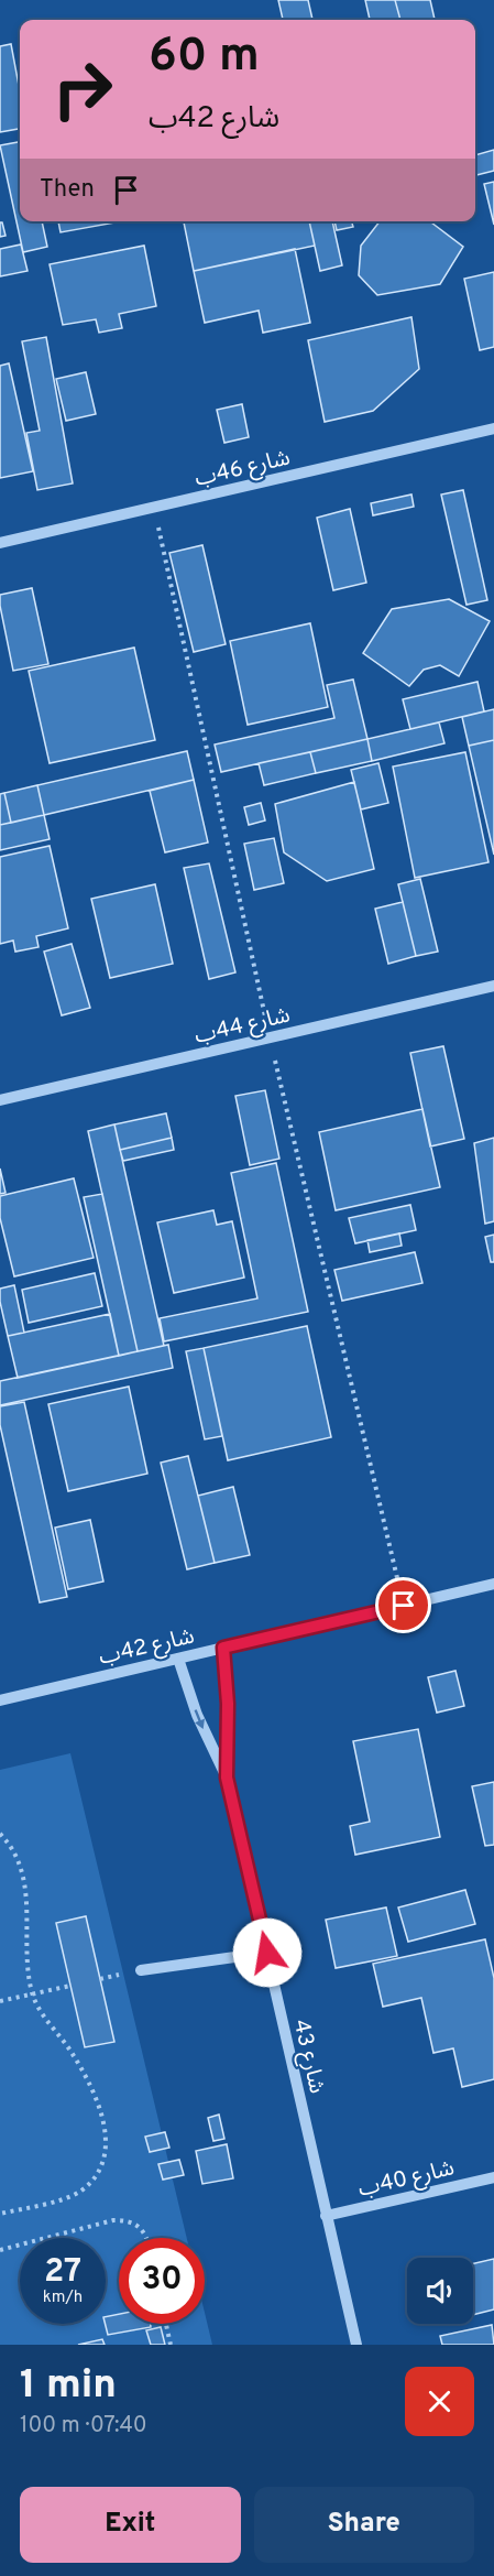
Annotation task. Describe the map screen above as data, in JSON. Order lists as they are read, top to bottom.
{
  "streets": {
    "street": [
      "شارع 46ب",
      "شارع 44ب",
      "شارع 42ب",
      "شارع 43",
      "شارع 40ب"
    ]
  },
  "crossings": [
    ["شارع 42ب", "شارع 43"],
    ["شارع 43", "شارع 40ب"]
  ],
  "page": {
    "turn": ["60 m", "شارع 42ب"],
    "then": "Then",
    "speed": "27 km/h",
    "limit": "30",
    "heading": ["1 min", "100 m · 07:40"],
    "buttons": ["Exit", "Share"]
  }
}
